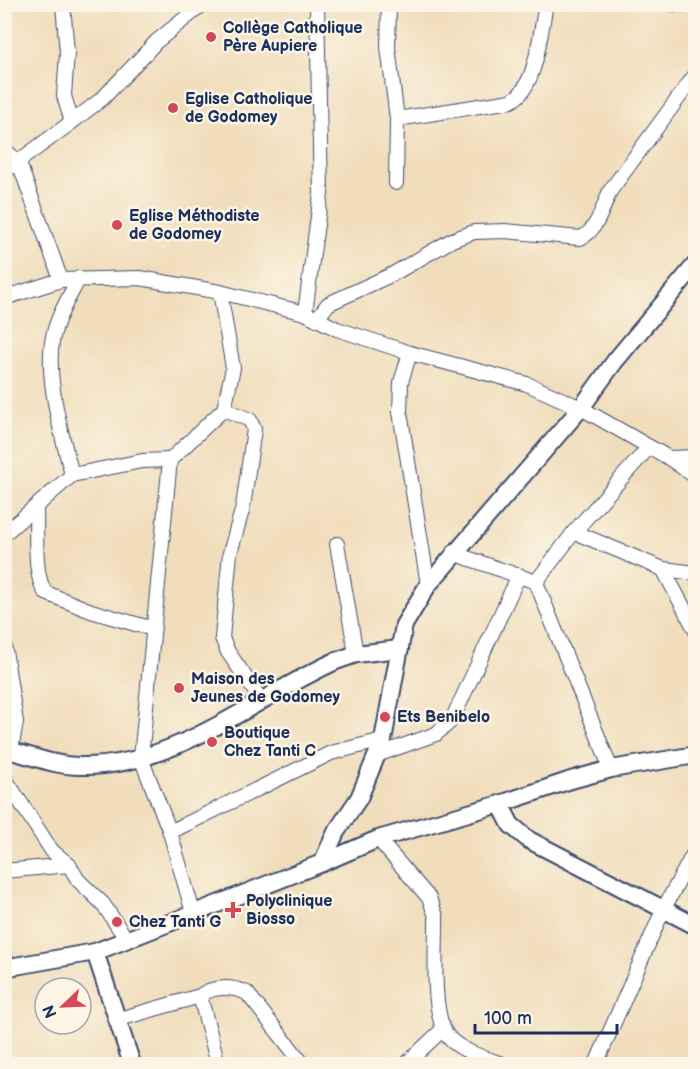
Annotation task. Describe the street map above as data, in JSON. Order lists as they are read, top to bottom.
{
  "places": {
    "other": [
      "Collège Catholique Père Aupiere",
      "Eglise Catholique de Godomey",
      "Eglise Méthodiste de Godomey",
      "Maison des Jeunes de Godomey",
      "Ets Benibelo",
      "Boutique Chez Tanti C",
      "Chez Tanti G"
    ],
    "health": ["Polyclinique Biosso"]
  },
  "scale_bar": "100 m",
  "north": "bottom left"
}
